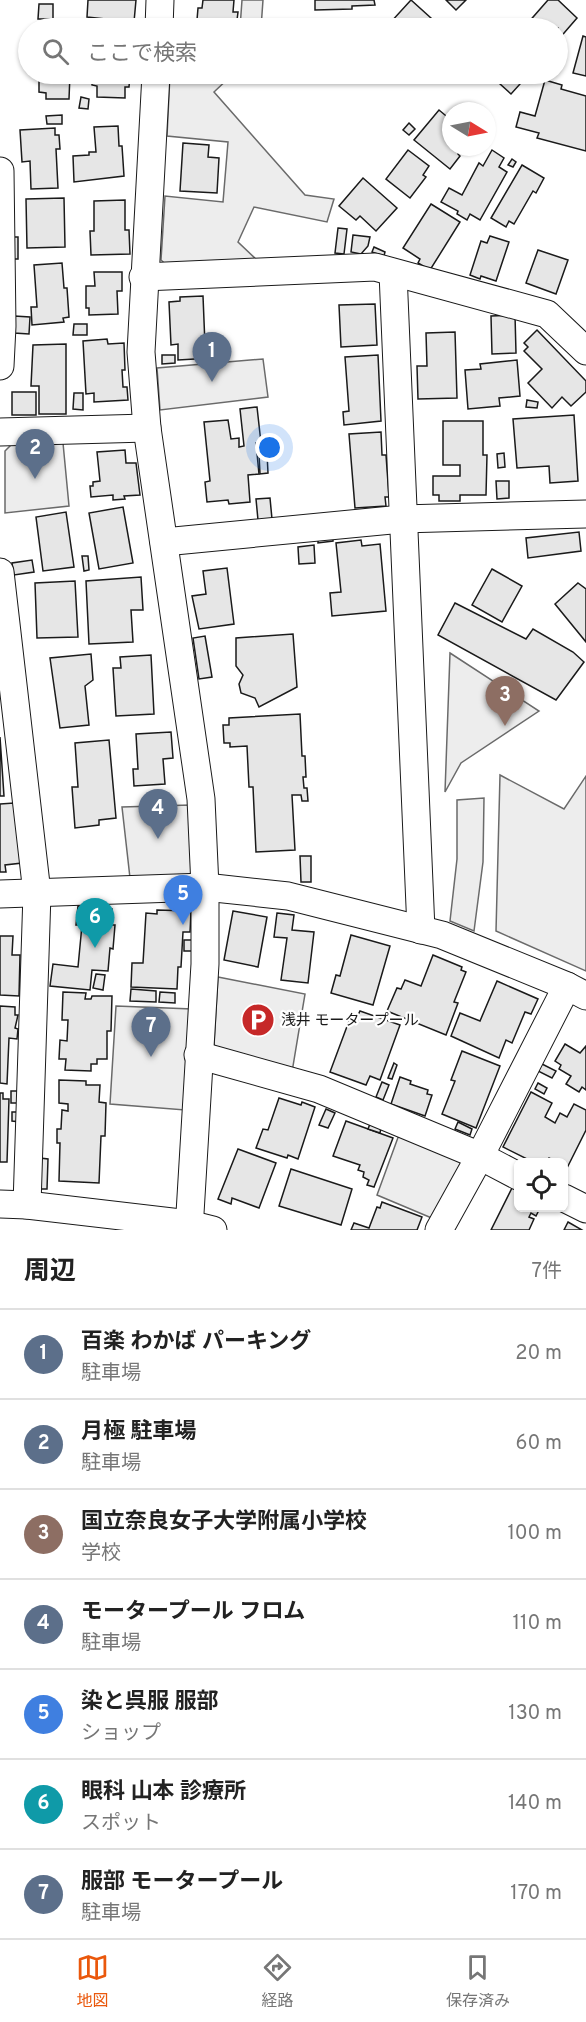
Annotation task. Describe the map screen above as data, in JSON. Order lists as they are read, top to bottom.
{
  "places": {
    "parking": ["浅井 モータープール"]
  },
  "north": "right",
  "page": {
    "search": "ここで検索",
    "pins": [
      "1",
      "2",
      "3",
      "4",
      "5",
      "6",
      "7"
    ],
    "heading": ["周辺", "7件"],
    "list": [
      {
        "mark": "1",
        "name": "百楽 わかば パーキング",
        "note": "駐車場",
        "value": "20 m"
      },
      {
        "mark": "2",
        "name": "月極 駐車場",
        "note": "駐車場",
        "value": "60 m"
      },
      {
        "mark": "3",
        "name": "国立奈良女子大学附属小学校",
        "note": "学校",
        "value": "100 m"
      },
      {
        "mark": "4",
        "name": "モータープール フロム",
        "note": "駐車場",
        "value": "110 m"
      },
      {
        "mark": "5",
        "name": "染と呉服 服部",
        "note": "ショップ",
        "value": "130 m"
      },
      {
        "mark": "6",
        "name": "眼科 山本 診療所",
        "note": "スポット",
        "value": "140 m"
      },
      {
        "mark": "7",
        "name": "服部 モータープール",
        "note": "駐車場",
        "value": "170 m"
      }
    ],
    "nav": ["地図", "経路", "保存済み"]
  }
}
